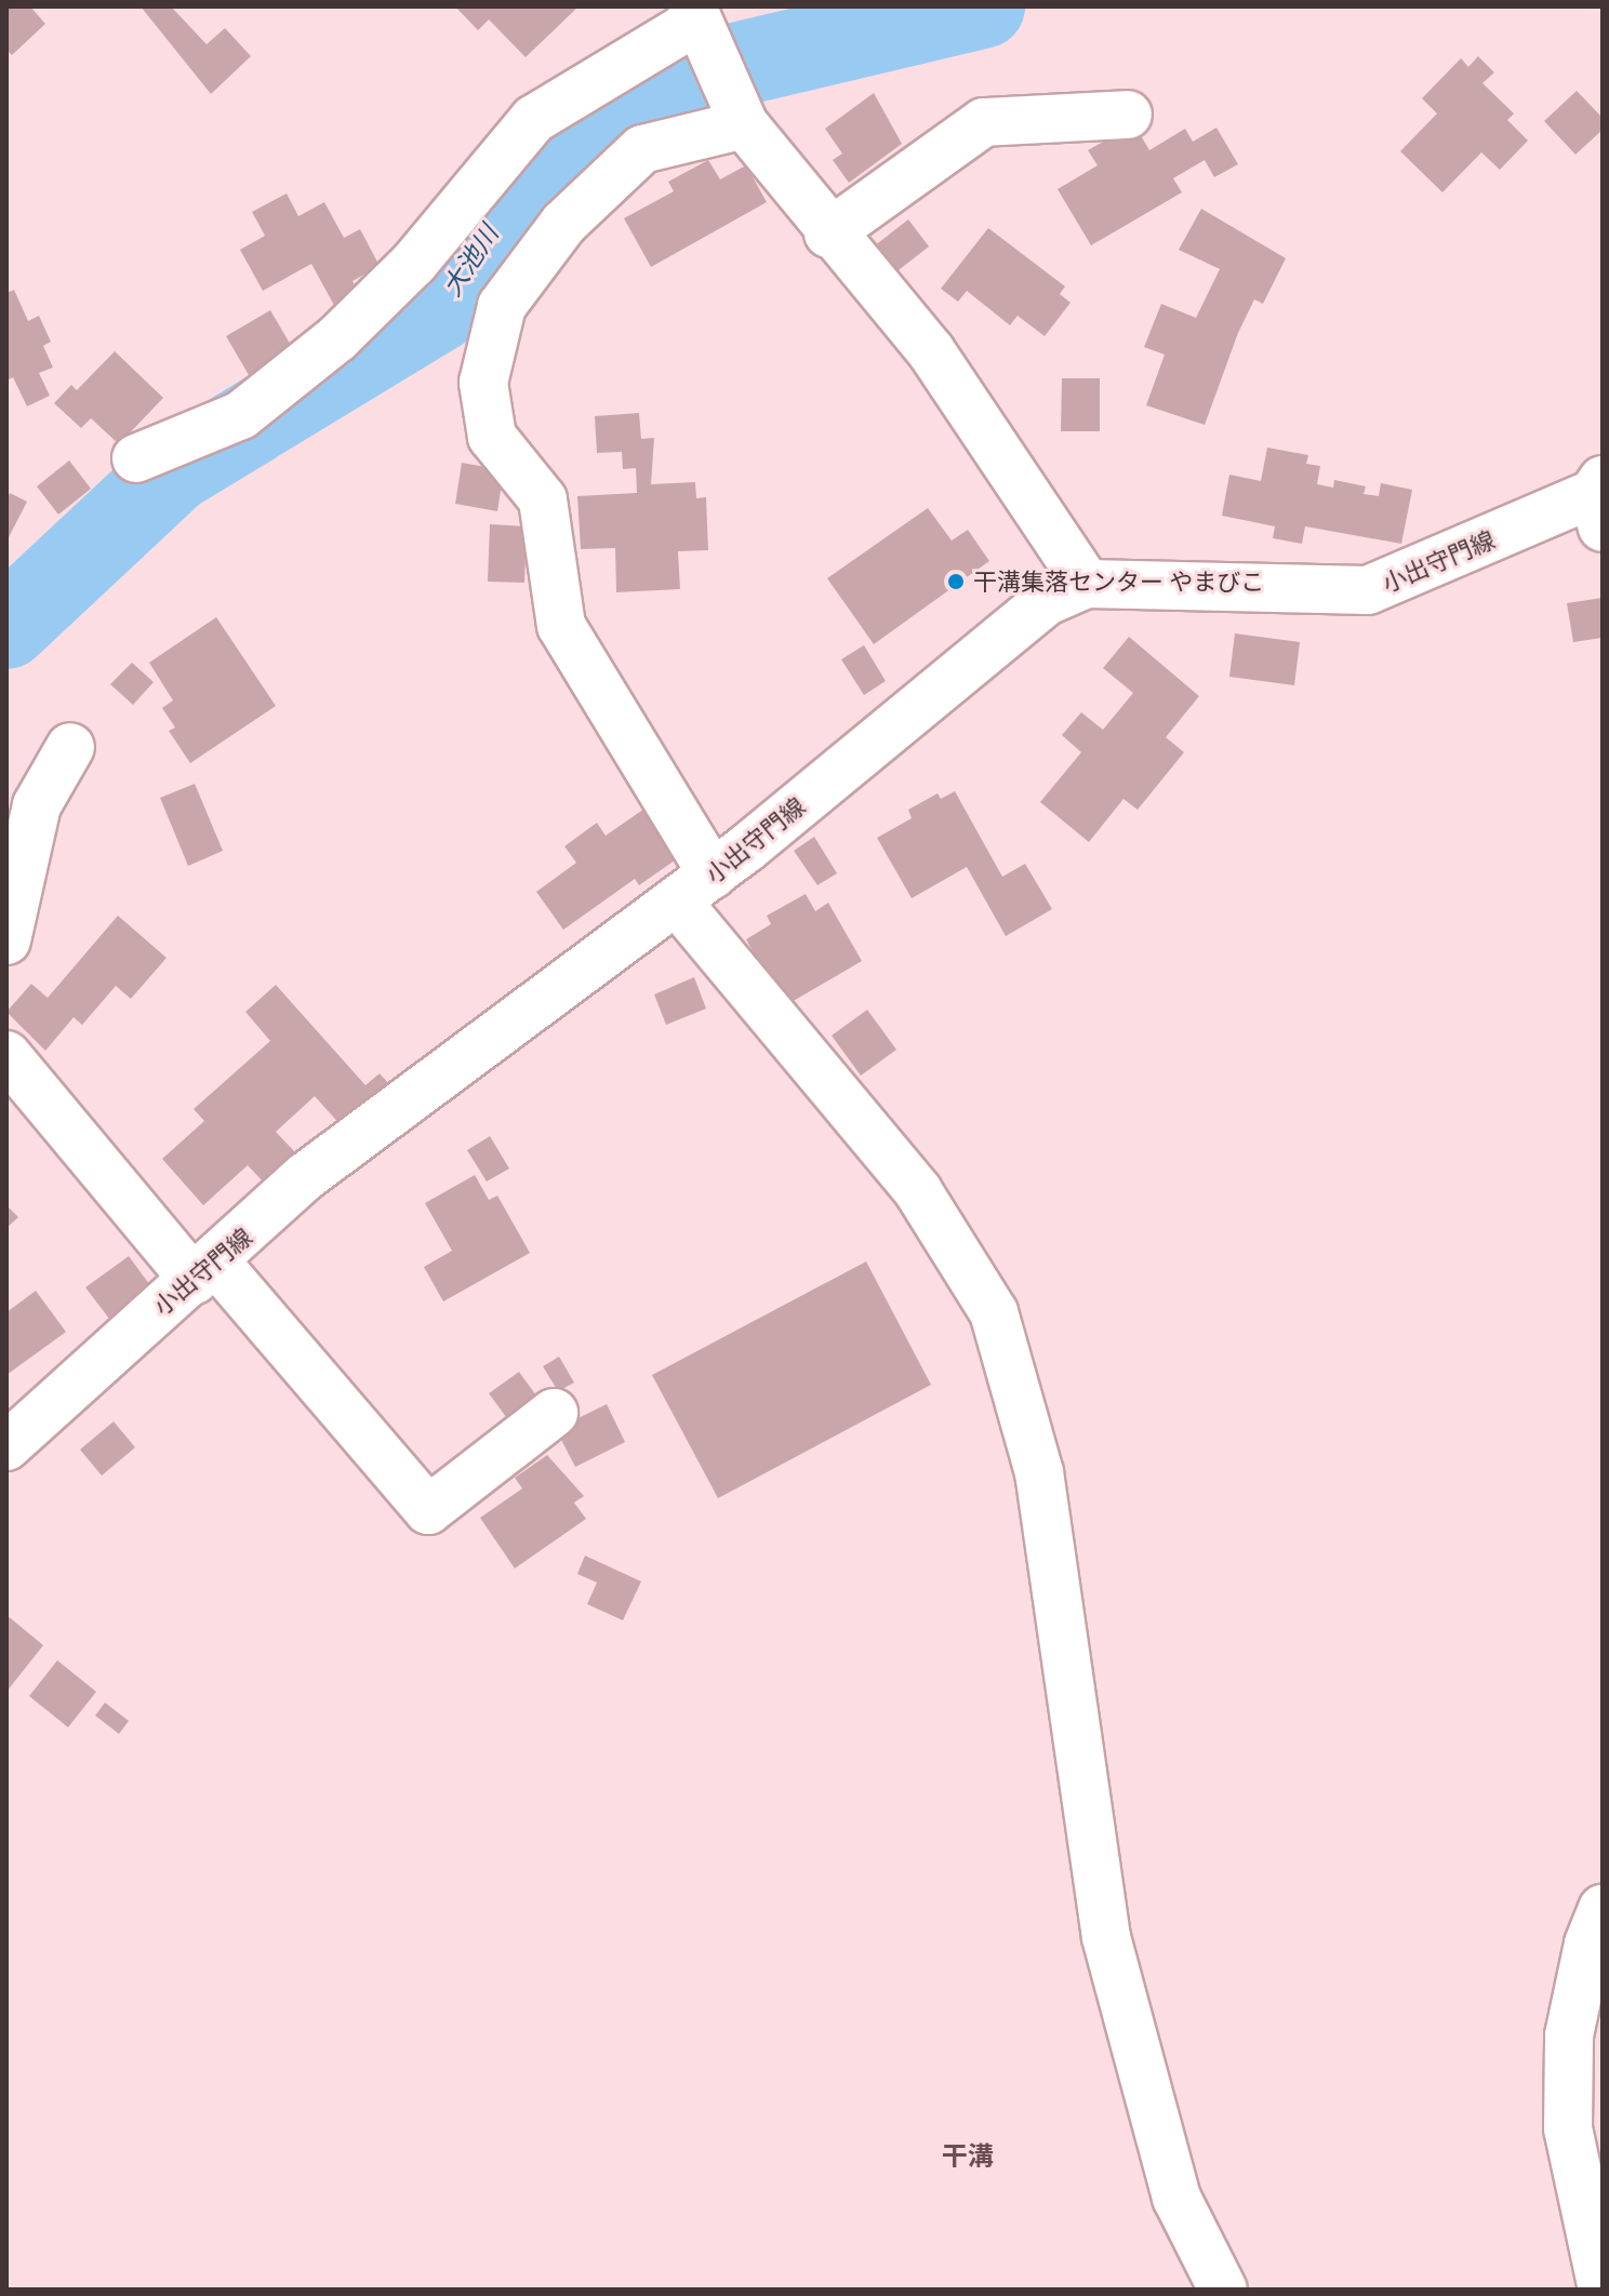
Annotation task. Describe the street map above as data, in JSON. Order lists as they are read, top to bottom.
{
  "streets": {
    "street": ["小出守門線"]
  },
  "districts": ["干溝"],
  "water": ["大池川"],
  "places": ["干溝集落センター やまびこ"]
}
